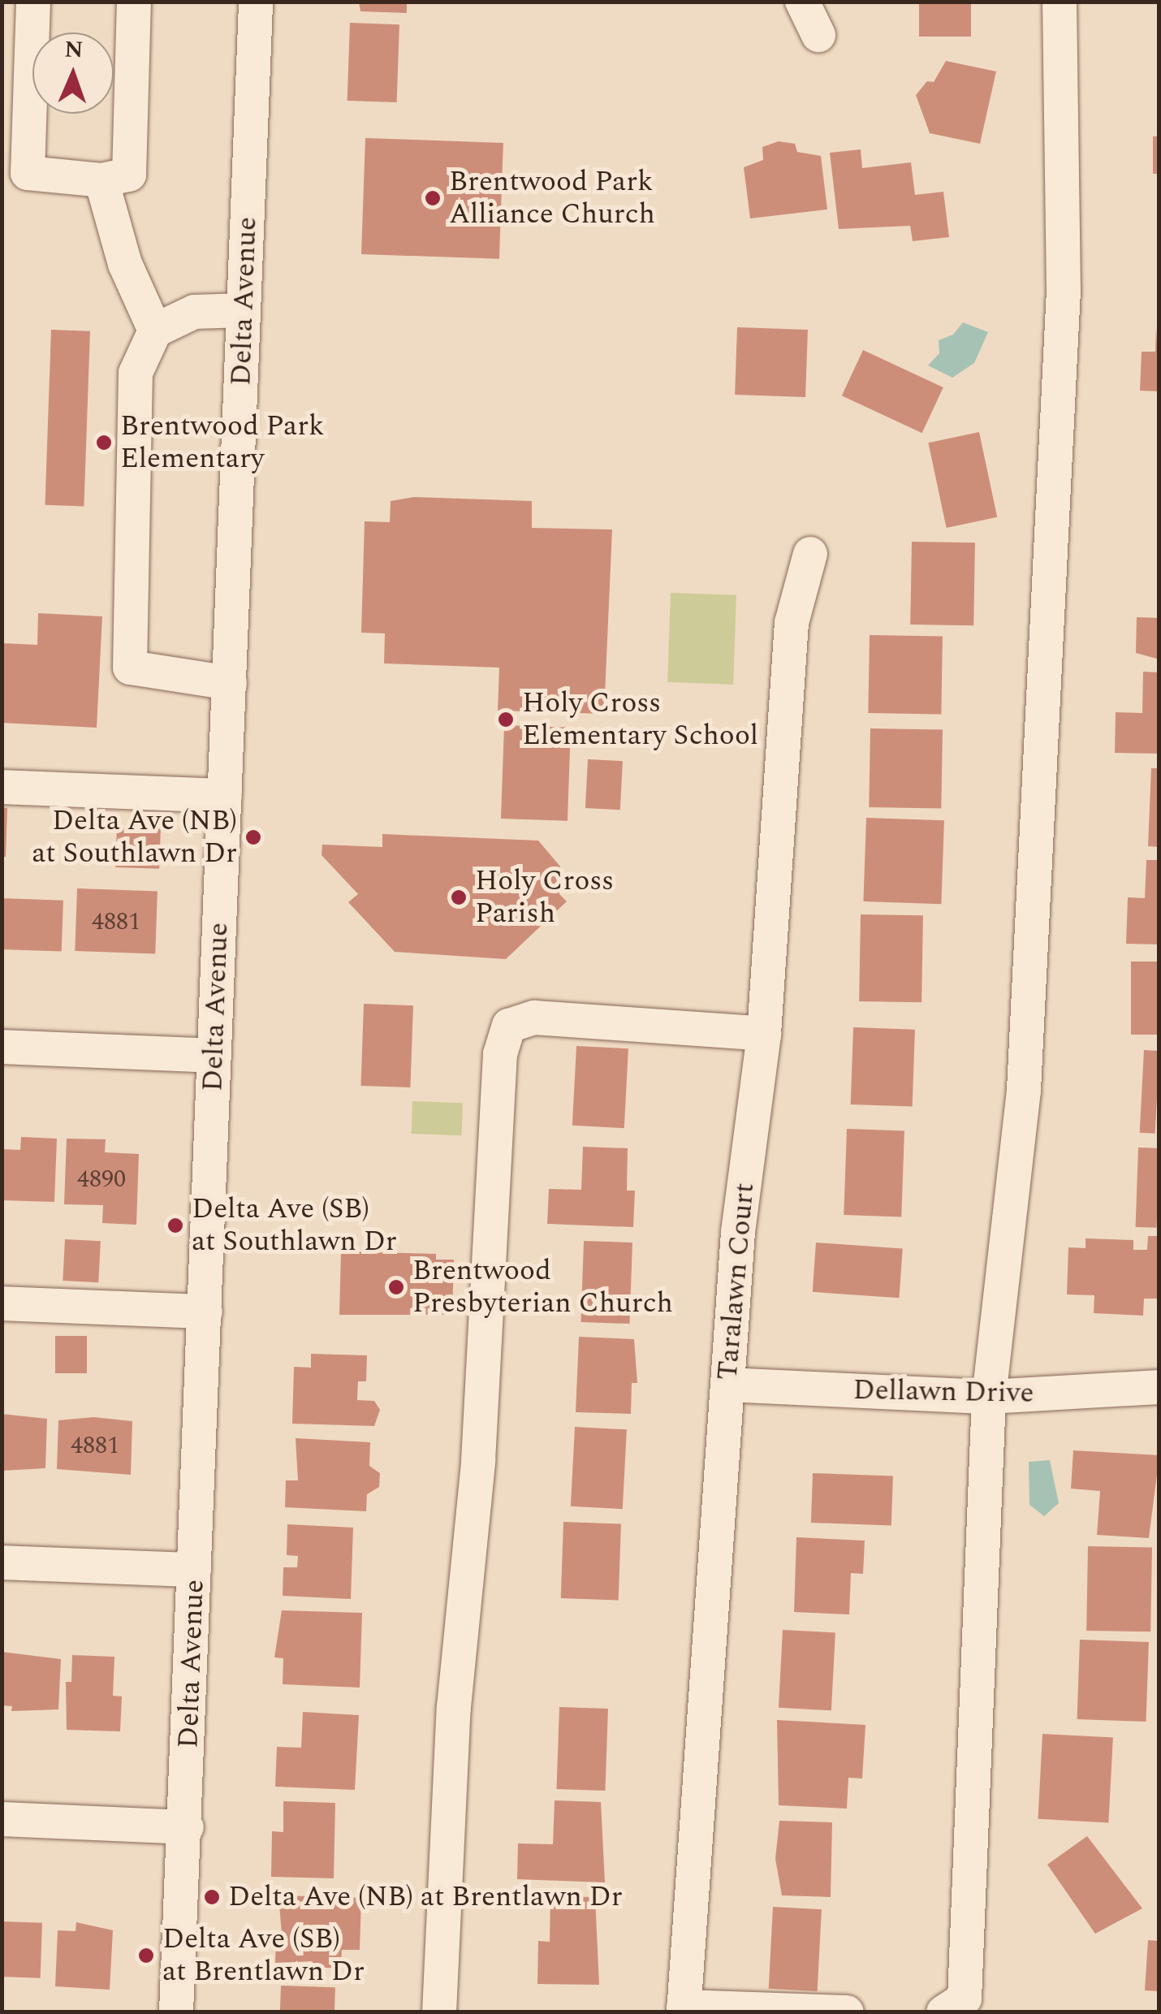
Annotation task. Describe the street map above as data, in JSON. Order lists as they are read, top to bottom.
{
  "streets": {
    "street": ["Delta Avenue", "Taralawn Court", "Dellawn Drive"]
  },
  "crossings": [
    ["Taralawn Court", "Dellawn Drive"]
  ],
  "places": [
    "Brentwood Park Alliance Church",
    "Brentwood Park Elementary",
    "Holy Cross Elementary School",
    "Delta Ave (NB) at Southlawn Dr",
    "Holy Cross Parish",
    "Delta Ave (SB) at Southlawn Dr",
    "Brentwood Presbyterian Church",
    "Delta Ave (NB) at Brentlawn Dr",
    "Delta Ave (SB) at Brentlawn Dr"
  ],
  "house_numbers": ["4881", "4890", "4881"],
  "north": "top"
}
